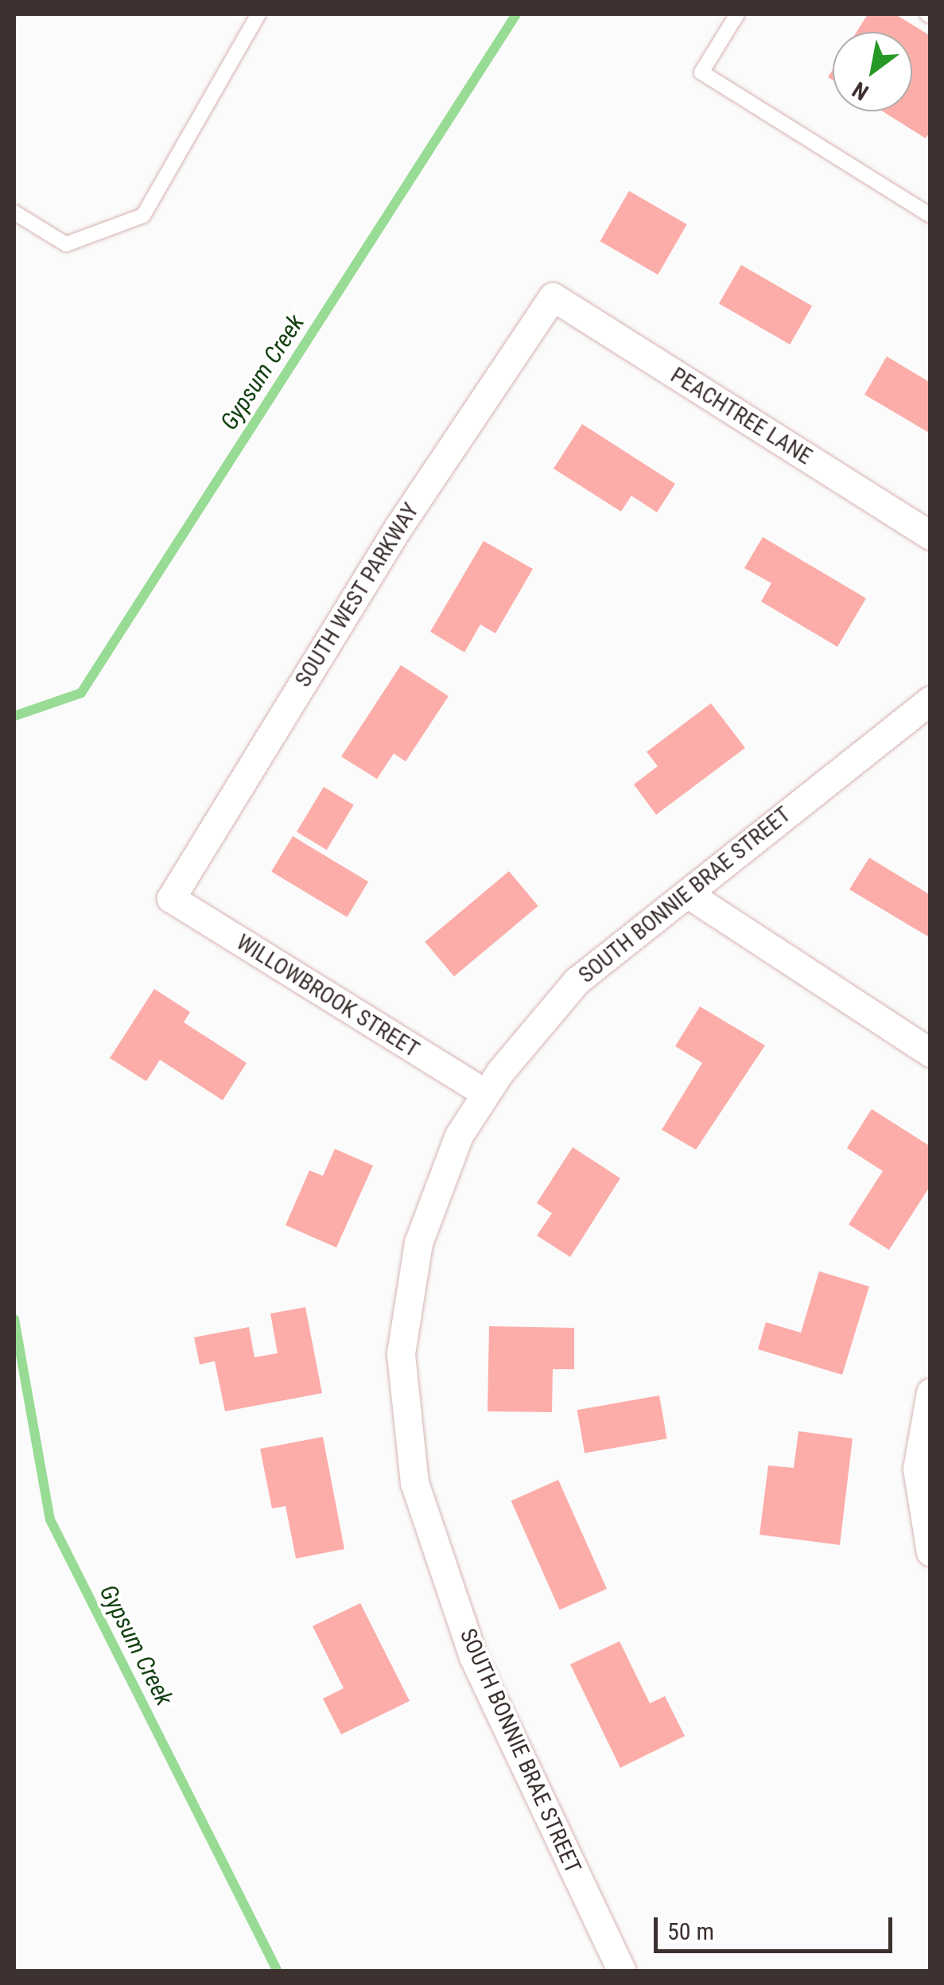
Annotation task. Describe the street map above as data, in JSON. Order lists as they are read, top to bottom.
{
  "streets": {
    "street": [
      "PEACHTREE LANE",
      "SOUTH WEST PARKWAY",
      "SOUTH BONNIE BRAE STREET",
      "WILLOWBROOK STREET"
    ]
  },
  "crossings": [
    ["PEACHTREE LANE", "SOUTH WEST PARKWAY"],
    ["SOUTH WEST PARKWAY", "WILLOWBROOK STREET"],
    ["SOUTH BONNIE BRAE STREET", "WILLOWBROOK STREET"]
  ],
  "water": ["Gypsum Creek"],
  "scale_bar": "50 m",
  "north": "bottom left"
}
